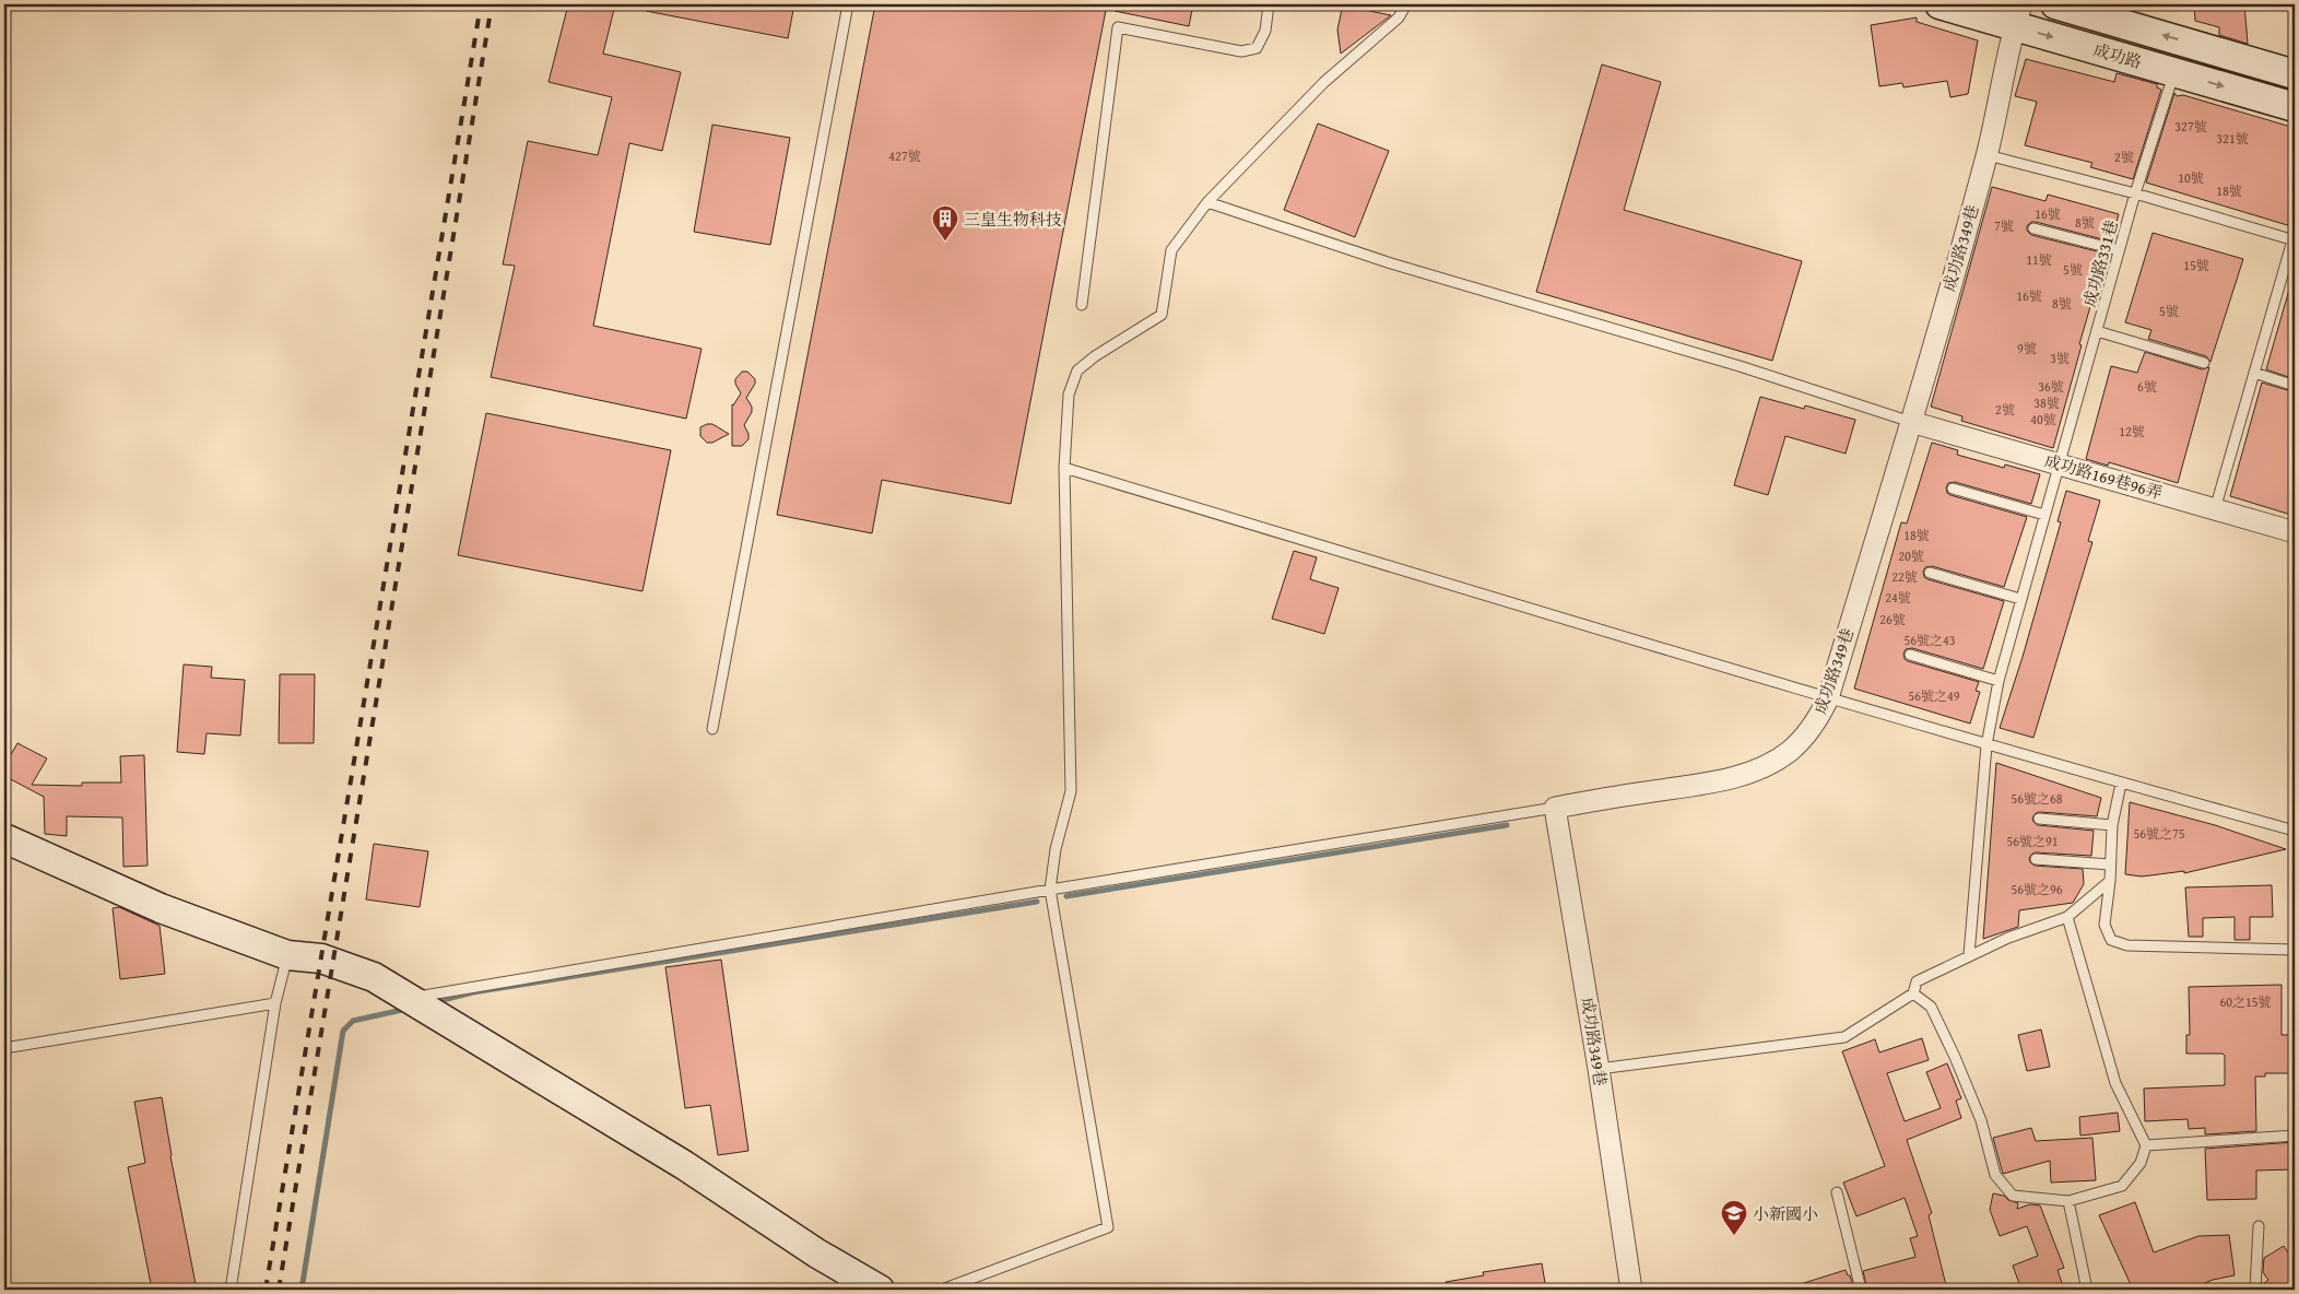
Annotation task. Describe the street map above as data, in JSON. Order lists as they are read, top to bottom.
{
  "streets": {
    "street": ["成功路", "成功路349巷", "成功路169巷96弄"],
    "lane": ["成功路331巷"]
  },
  "crossings": [
    ["成功路", "成功路349巷"],
    ["成功路", "成功路331巷"],
    ["成功路349巷", "成功路169巷96弄"],
    ["成功路331巷", "成功路169巷96弄"]
  ],
  "places": {
    "building": ["三皇生物科技"],
    "school or university": ["小新國小"]
  },
  "house_numbers": [
    "327號",
    "321號",
    "427號",
    "2號",
    "10號",
    "18號",
    "16號",
    "8號",
    "7號",
    "11號",
    "15號",
    "5號",
    "16號",
    "8號",
    "5號",
    "9號",
    "3號",
    "36號",
    "6號",
    "38號",
    "2號",
    "40號",
    "12號",
    "18號",
    "20號",
    "22號",
    "24號",
    "26號",
    "56號之43",
    "56號之49",
    "56號之68",
    "56號之75",
    "56號之91",
    "56號之96",
    "60之15號"
  ]
}
